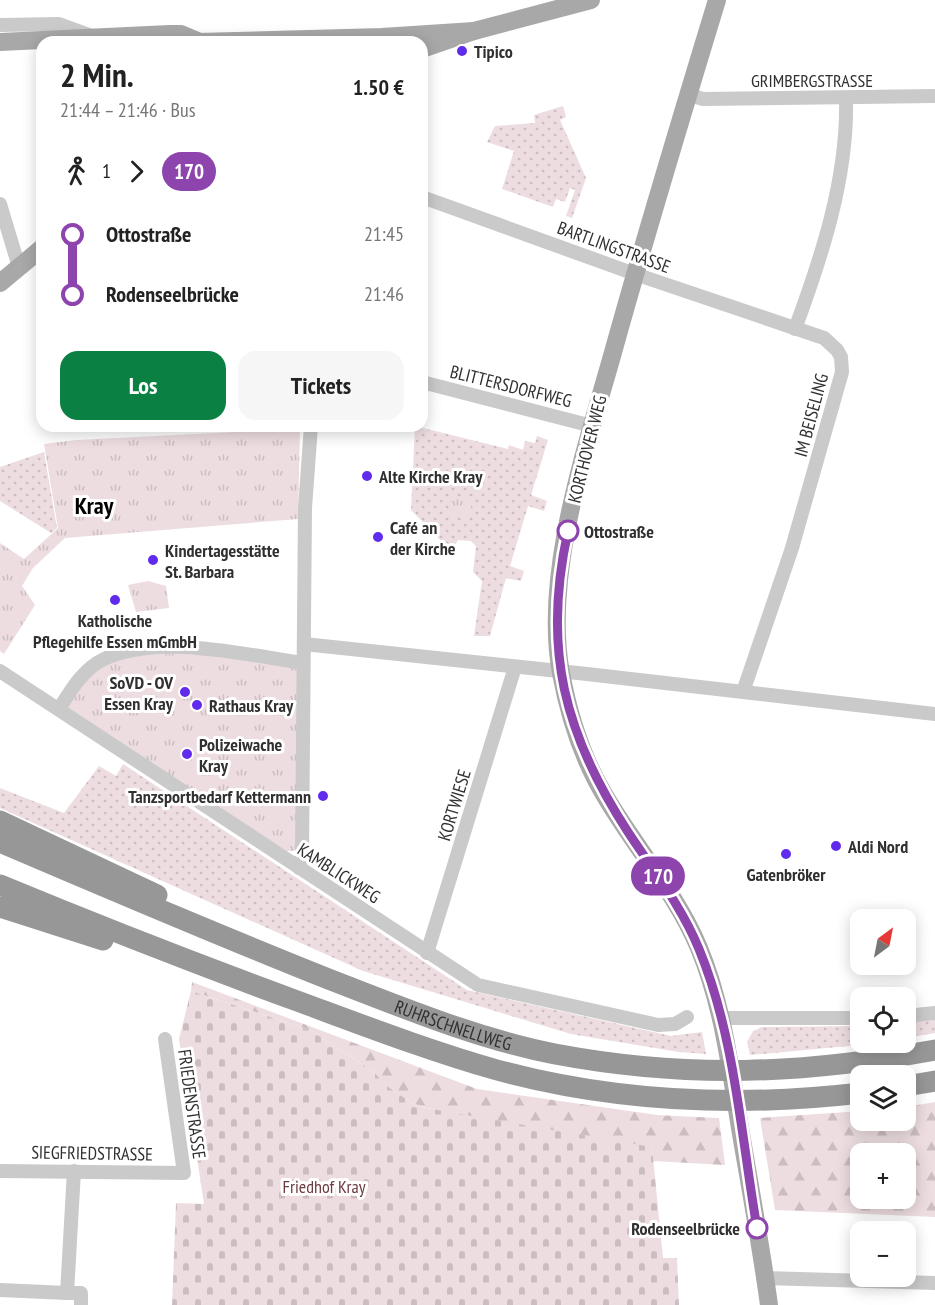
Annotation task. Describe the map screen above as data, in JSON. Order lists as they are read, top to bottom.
{
  "streets": {
    "highway": ["RUHRSCHNELLWEG"],
    "main road": ["KORTHOVER WEG"],
    "street": [
      "GRIMBERGSTRASSE",
      "BARTLINGSTRASSE",
      "BLITTERSDORFWEG",
      "IM BEISELING",
      "KORTWIESE",
      "KAMBLICKWEG",
      "FRIEDENSTRASSE",
      "SIEGFRIEDSTRASSE"
    ]
  },
  "crossings": [
    ["GRIMBERGSTRASSE", "KORTHOVER WEG"],
    ["BARTLINGSTRASSE", "IM BEISELING"],
    ["BARTLINGSTRASSE", "KORTHOVER WEG"],
    ["BLITTERSDORFWEG", "KORTHOVER WEG"],
    ["KORTWIESE", "KAMBLICKWEG"],
    ["FRIEDENSTRASSE", "SIEGFRIEDSTRASSE"]
  ],
  "districts": ["Kray"],
  "parks": ["Friedhof Kray"],
  "places": [
    "Tipico",
    "Alte Kirche Kray",
    "Ottostraße",
    "Café an der Kirche",
    "Kindertagesstätte St. Barbara",
    "Katholische Pflegehilfe Essen mGmbH",
    "SoVD - OV Essen Kray",
    "Rathaus Kray",
    "Polizeiwache Kray",
    "Tanzsportbedarf Kettermann",
    "Aldi Nord",
    "Gatenbröker",
    "Rodenseelbrücke"
  ],
  "lines": ["bus line 170"],
  "north": "top right",
  "page": {
    "on_map": "170",
    "heading": ["2 Min.", "21:44 – 21:46 · Bus", "1.50 €"],
    "legs": ["1", "170"],
    "list": [
      {
        "name": "Ottostraße",
        "value": "21:45"
      },
      {
        "name": "Rodenseelbrücke",
        "value": "21:46"
      }
    ],
    "buttons": ["Los", "Tickets"],
    "map_buttons": ["+", "−"]
  }
}
